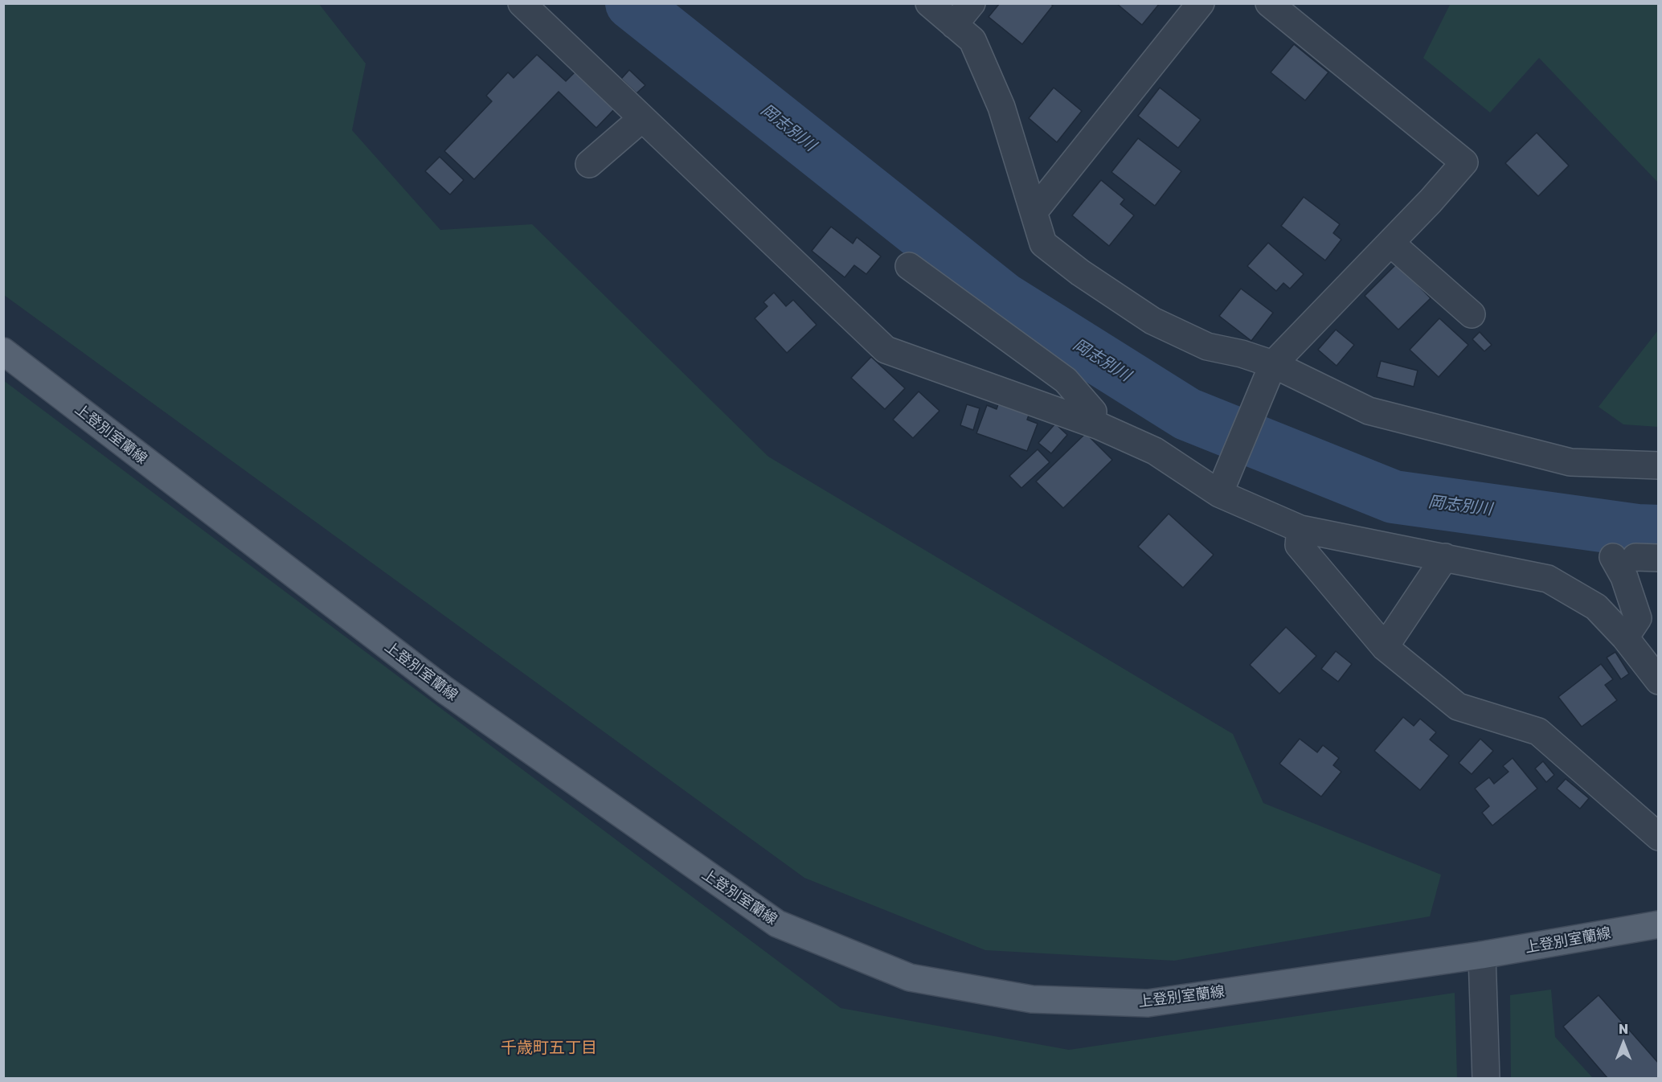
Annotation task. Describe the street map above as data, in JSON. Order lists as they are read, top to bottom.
{
  "streets": {
    "main road": ["上登別室蘭線"]
  },
  "districts": ["千歳町五丁目"],
  "water": ["岡志別川"],
  "north": "top"
}
